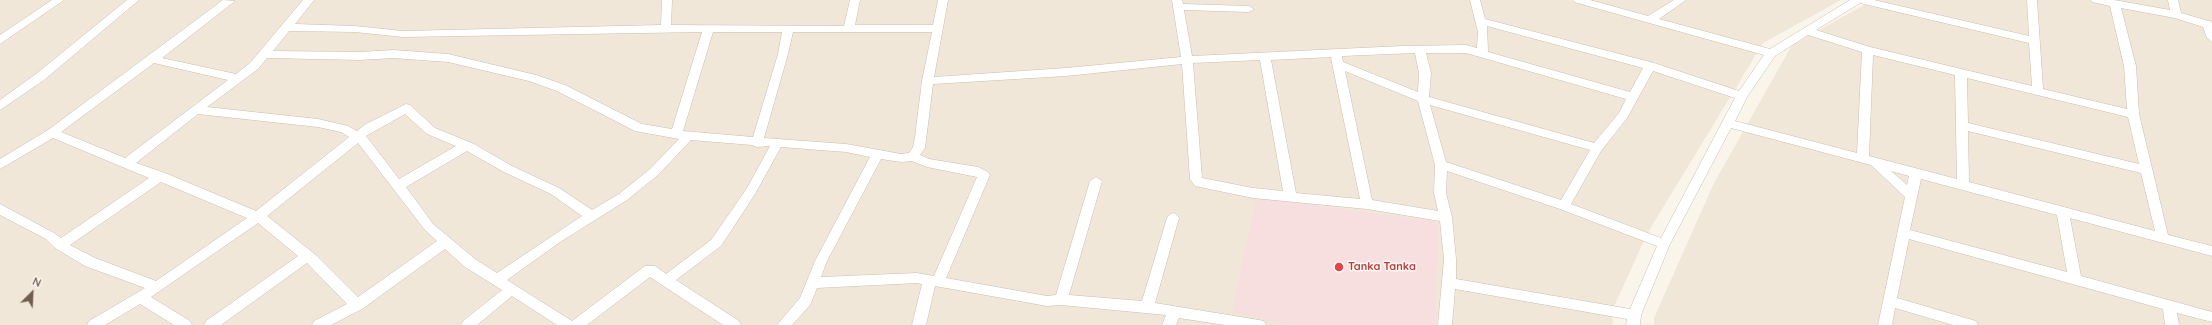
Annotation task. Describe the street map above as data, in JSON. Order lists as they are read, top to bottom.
{
  "places": ["Tanka Tanka"],
  "north": "top right"
}
